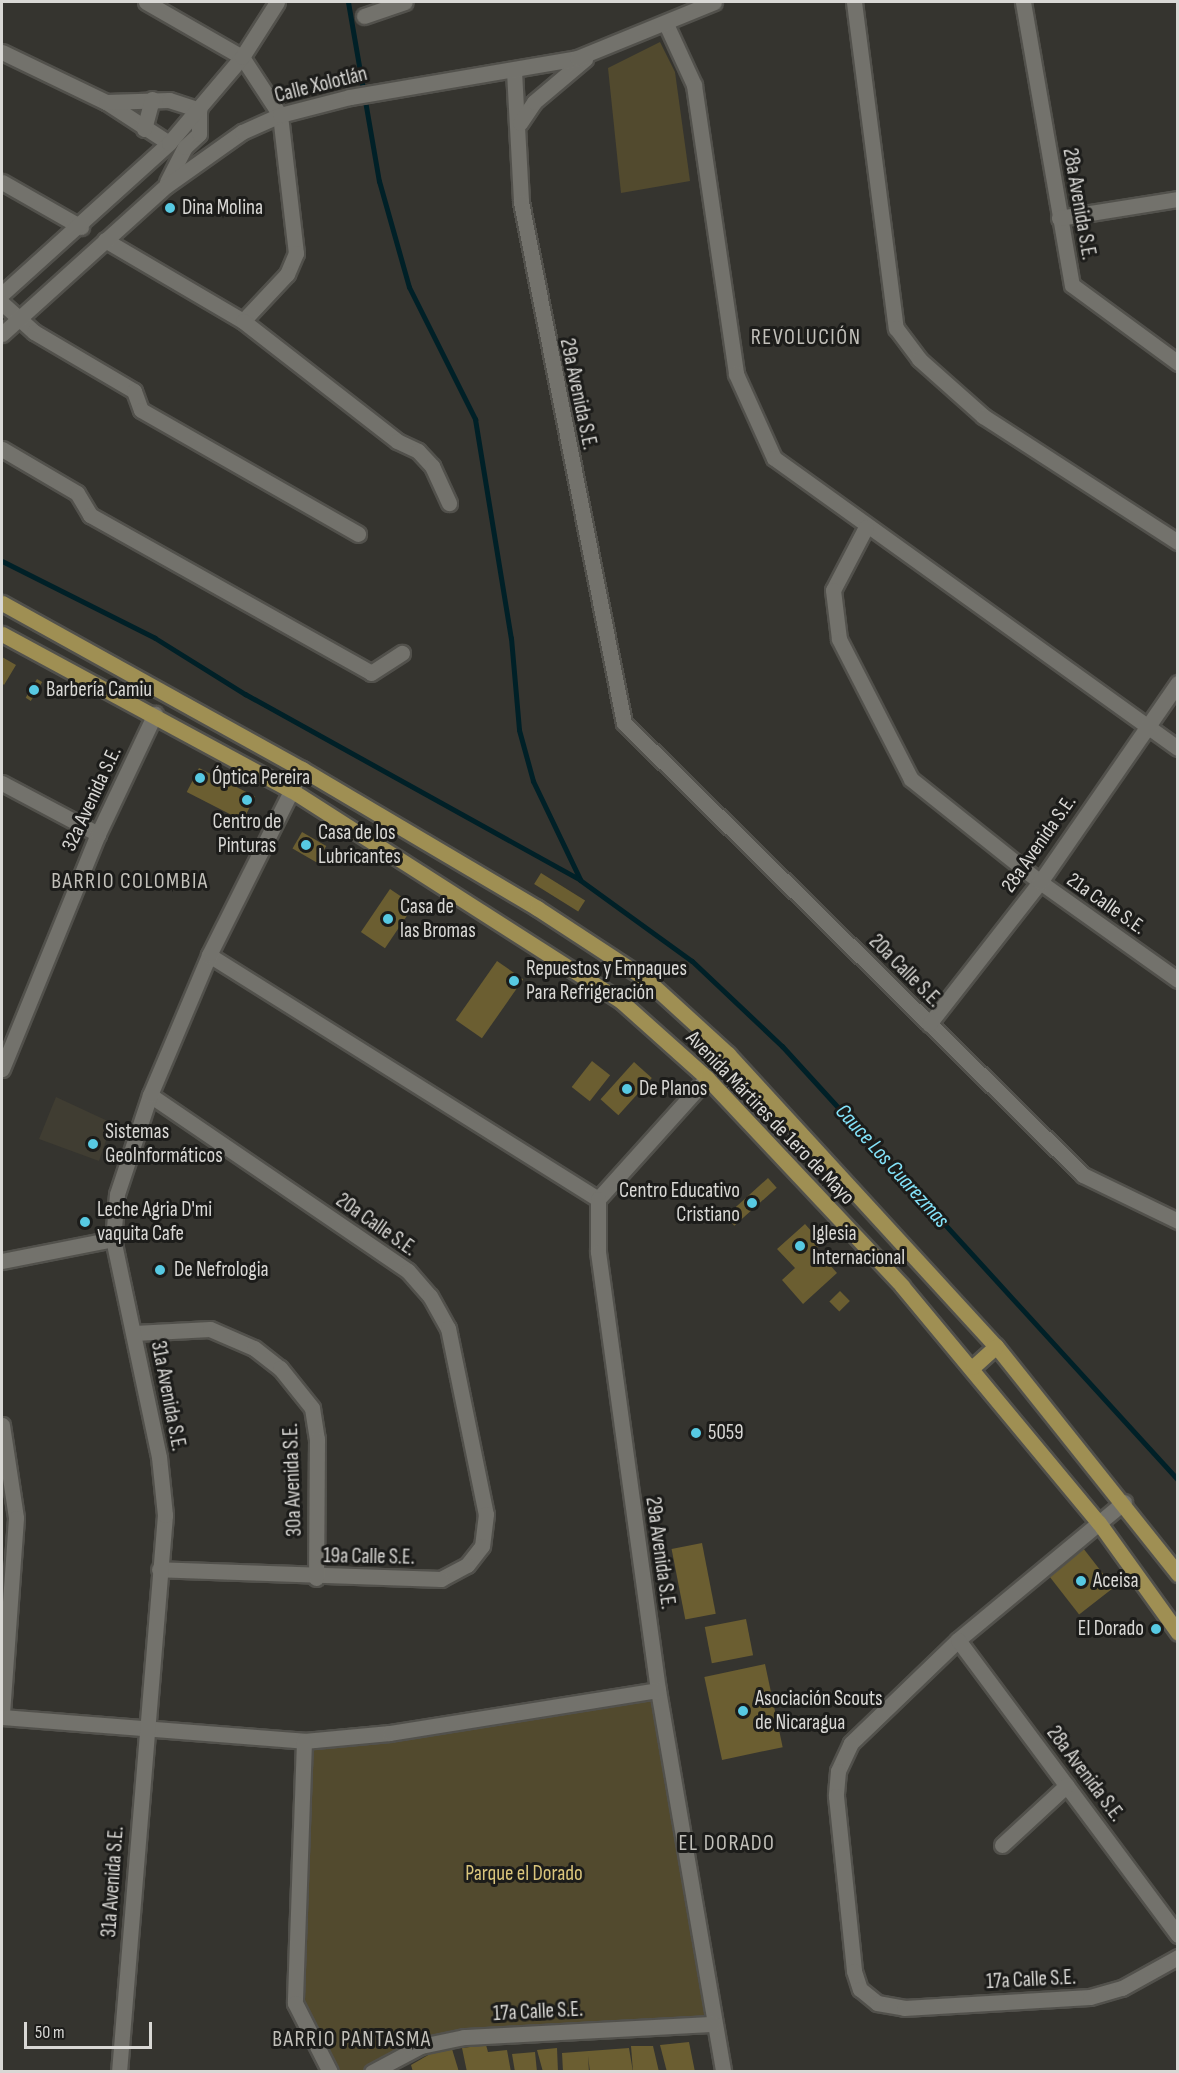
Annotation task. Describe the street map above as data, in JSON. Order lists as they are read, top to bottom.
{
  "streets": {
    "main road": ["Avenida Mártires de 1ero de Mayo"],
    "street": [
      "Calle Xolotlán",
      "28a Avenida S.E.",
      "29a Avenida S.E.",
      "32a Avenida S.E.",
      "21a Calle S.E.",
      "20a Calle S.E.",
      "31a Avenida S.E.",
      "30a Avenida S.E.",
      "19a Calle S.E.",
      "17a Calle S.E."
    ]
  },
  "crossings": [
    ["Calle Xolotlán", "29a Avenida S.E."],
    ["28a Avenida S.E.", "21a Calle S.E."],
    ["28a Avenida S.E.", "20a Calle S.E."],
    ["28a Avenida S.E.", "17a Calle S.E."],
    ["29a Avenida S.E.", "20a Calle S.E."],
    ["29a Avenida S.E.", "17a Calle S.E."],
    ["32a Avenida S.E.", "Avenida Mártires de 1ero de Mayo"],
    ["20a Calle S.E.", "31a Avenida S.E."],
    ["20a Calle S.E.", "19a Calle S.E."],
    ["Avenida Mártires de 1ero de Mayo", "31a Avenida S.E."],
    ["31a Avenida S.E.", "30a Avenida S.E."],
    ["31a Avenida S.E.", "19a Calle S.E."],
    ["30a Avenida S.E.", "19a Calle S.E."]
  ],
  "districts": [
    "REVOLUCIÓN",
    "BARRIO COLOMBIA",
    "EL DORADO",
    "BARRIO PANTASMA"
  ],
  "water": ["Cauce Los Cuarezmas"],
  "parks": ["Parque el Dorado"],
  "places": [
    "Dina Molina",
    "Barbería Camiu",
    "Óptica Pereira",
    "Centro de Pinturas",
    "Casa de los Lubricantes",
    "Casa de las Bromas",
    "Repuestos y Empaques Para Refrigeración",
    "De Planos",
    "Sistemas GeoInformáticos",
    "Centro Educativo Cristiano",
    "Leche Agria D'mi vaquita Cafe",
    "Iglesia Internacional",
    "De Nefrologia",
    "5059",
    "Aceisa",
    "El Dorado",
    "Asociación Scouts de Nicaragua"
  ],
  "scale_bar": "50 m"
}
